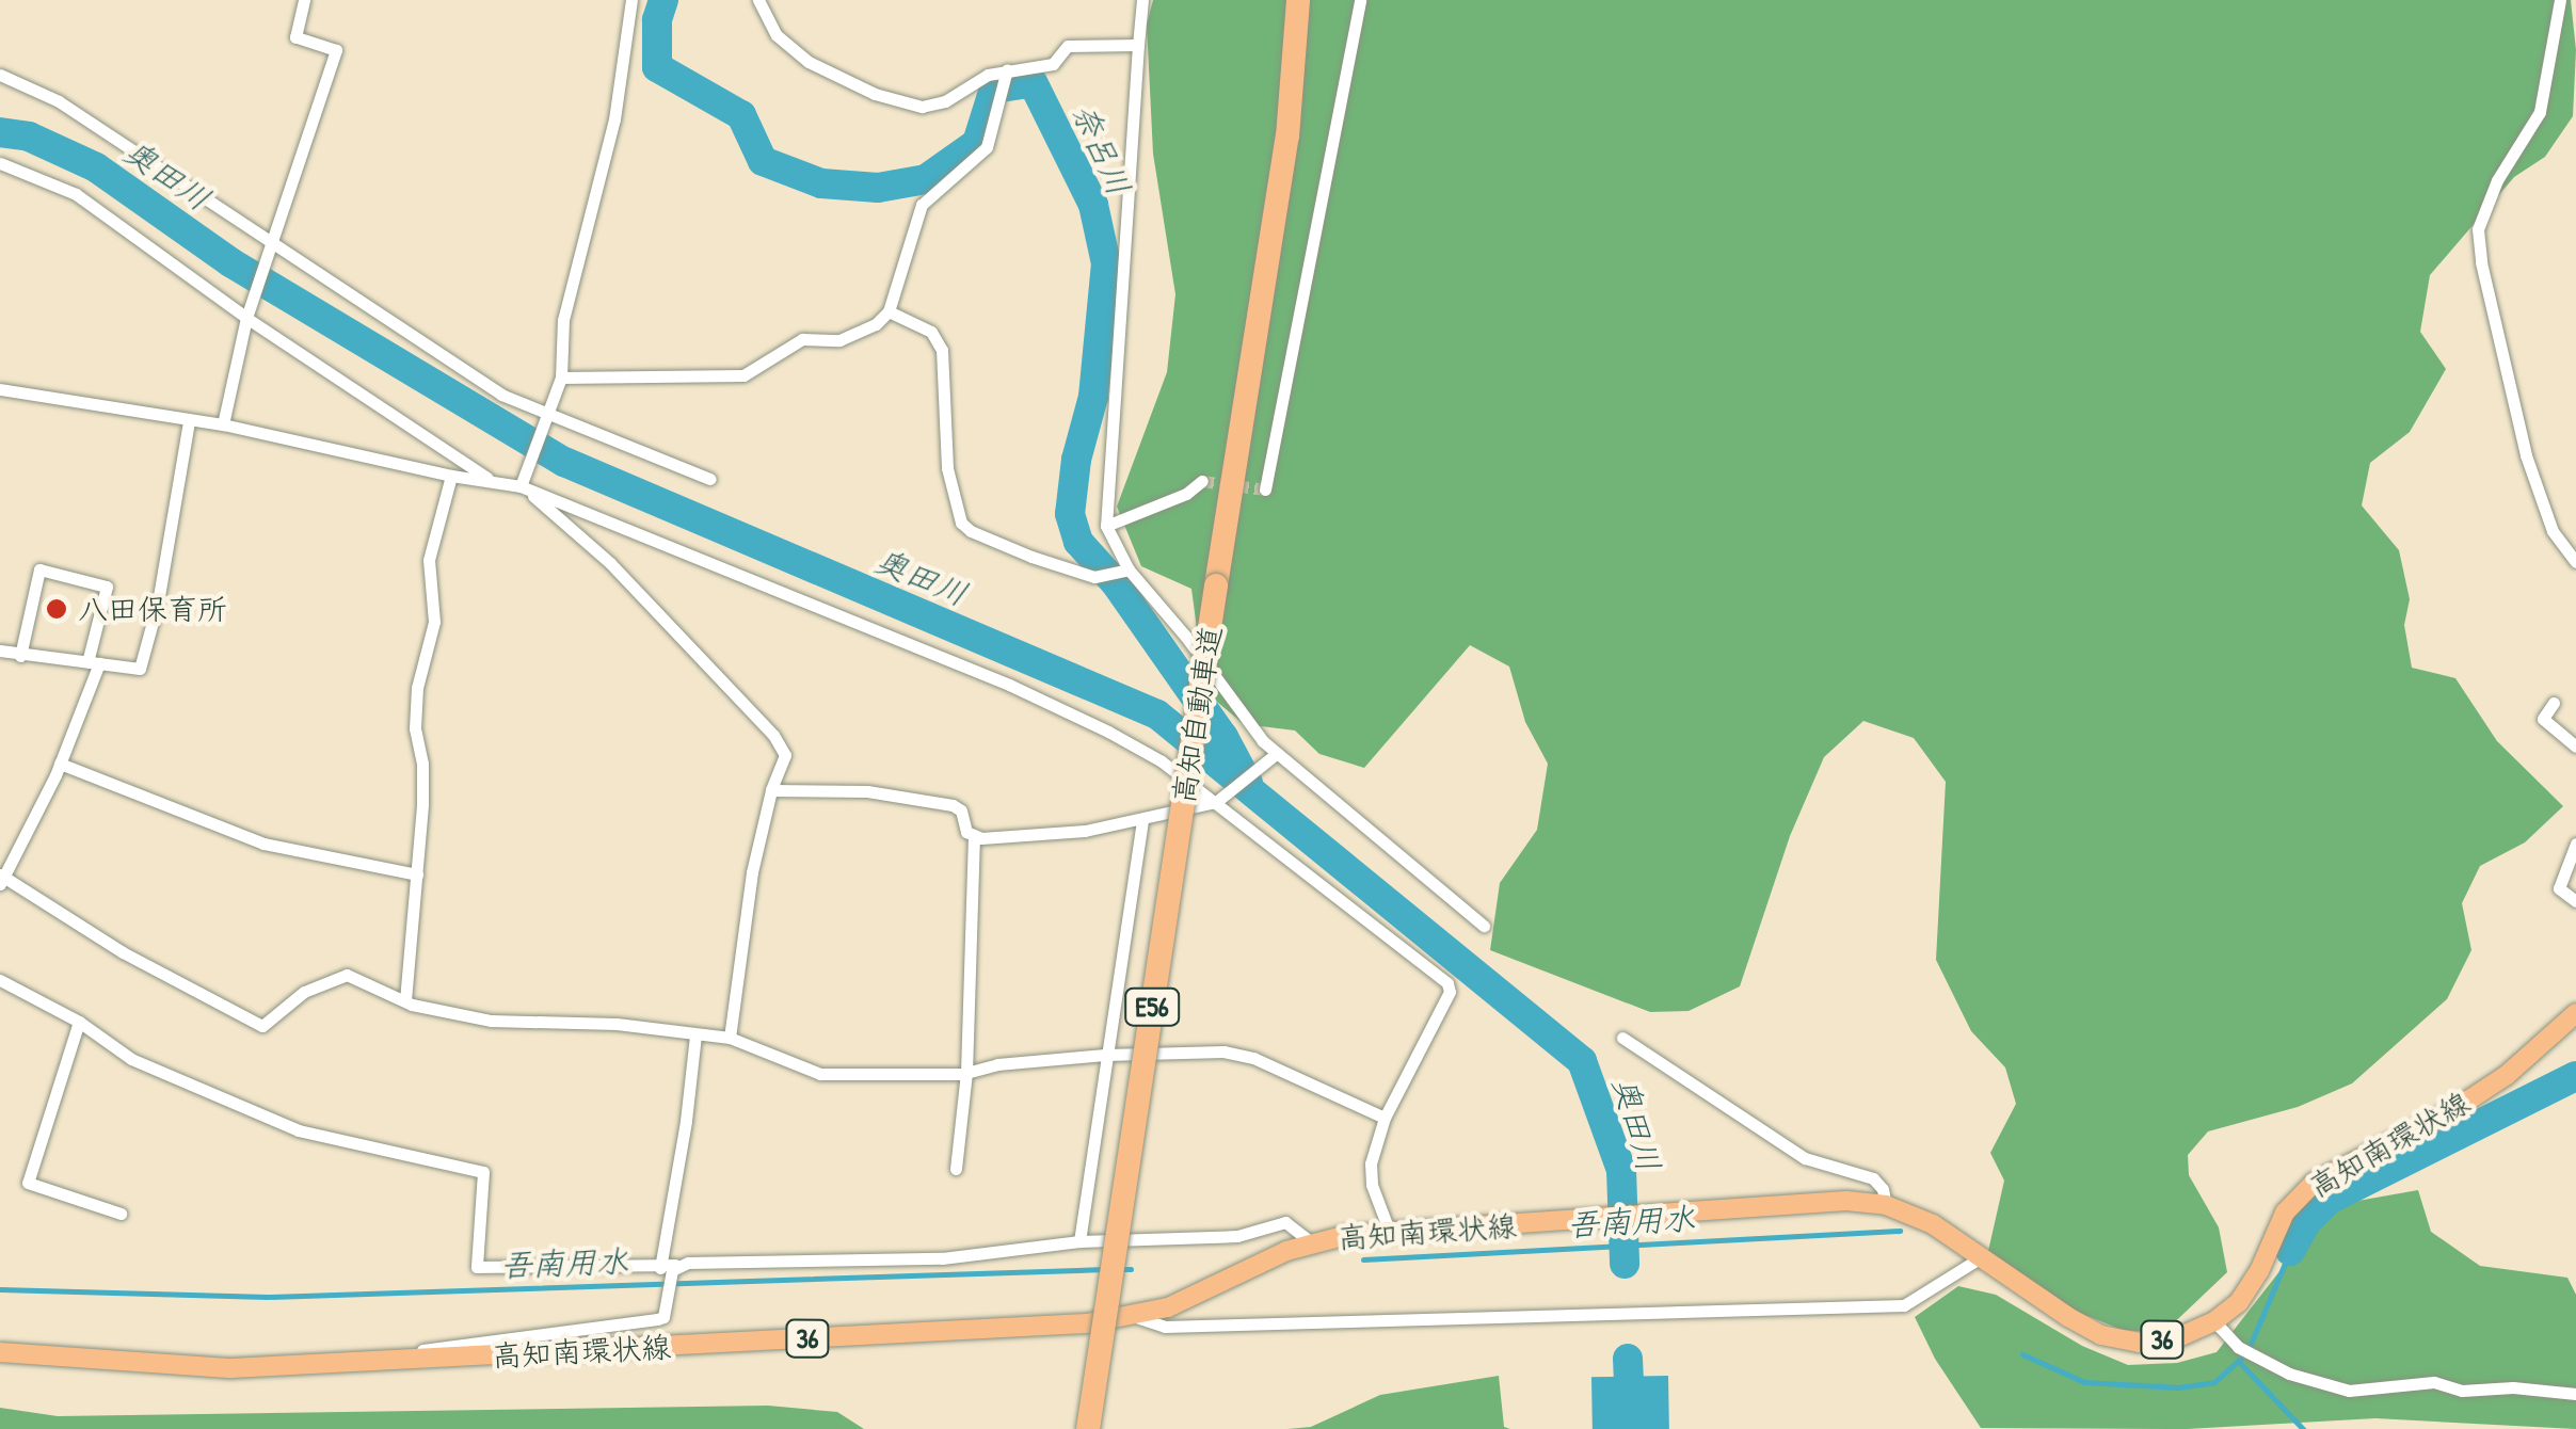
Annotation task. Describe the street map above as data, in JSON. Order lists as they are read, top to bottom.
{
  "streets": {
    "highway": ["高知自動車道", "E56"],
    "main road": ["高知南環状線", "36"]
  },
  "water": ["奈呂川", "奥田川", "吾南用水"],
  "places": ["八田保育所"]
}
